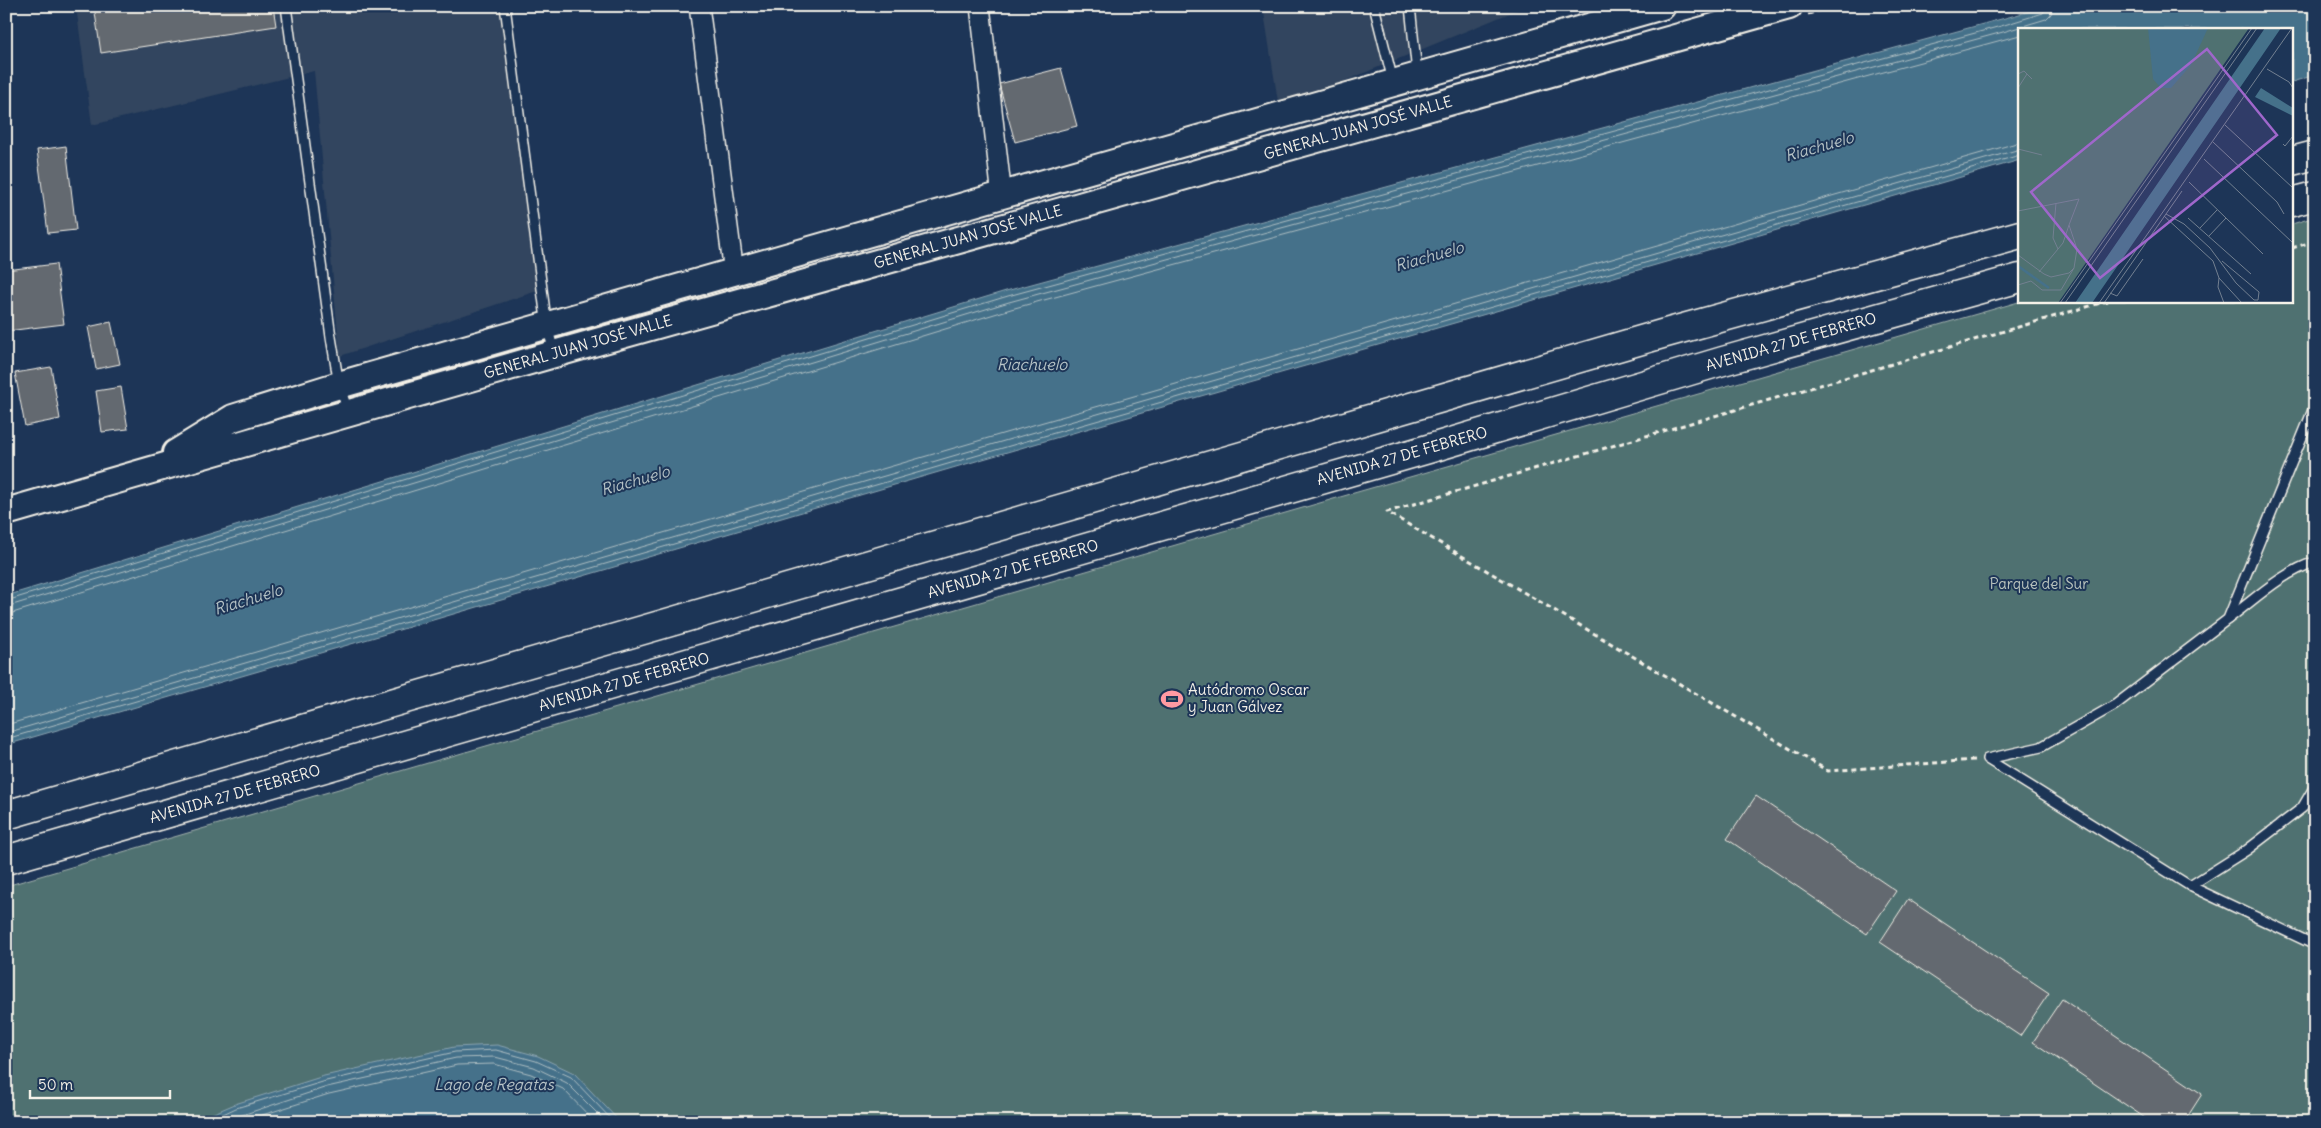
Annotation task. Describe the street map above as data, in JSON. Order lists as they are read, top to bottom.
{
  "streets": {
    "main road": ["GENERAL JUAN JOSÉ VALLE", "AVENIDA 27 DE FEBRERO"]
  },
  "water": ["Riachuelo", "Lago de Regatas"],
  "parks": ["Parque del Sur"],
  "places": {
    "sports": ["Autódromo Oscar y Juan Gálvez"]
  },
  "scale_bar": "50 m"
}
